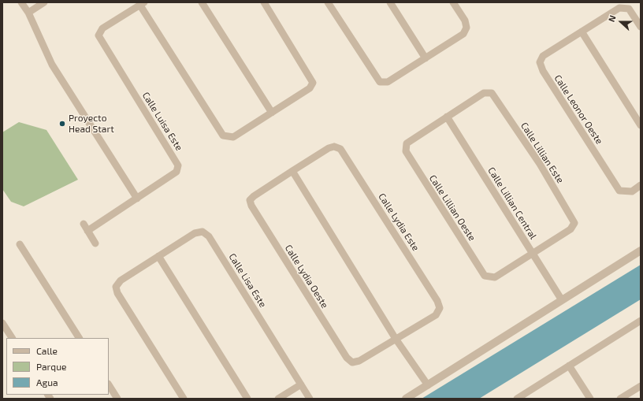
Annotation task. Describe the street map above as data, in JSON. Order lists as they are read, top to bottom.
{
  "streets": {
    "street": [
      "Calle Leonor Oeste",
      "Calle Luisa Este",
      "Calle Lillian Este",
      "Calle Lillian Central",
      "Calle Lillian Oeste",
      "Calle Lydia Este",
      "Calle Lydia Oeste",
      "Calle Lisa Este"
    ]
  },
  "crossings": [
    ["Calle Lillian Este", "Calle Lillian Central"],
    ["Calle Lillian Este", "Calle Lillian Oeste"],
    ["Calle Lillian Central", "Calle Lillian Oeste"],
    ["Calle Lydia Este", "Calle Lydia Oeste"]
  ],
  "places": ["Proyecto Head Start"],
  "legend": ["Calle", "Parque", "Agua"],
  "north": "left"
}
